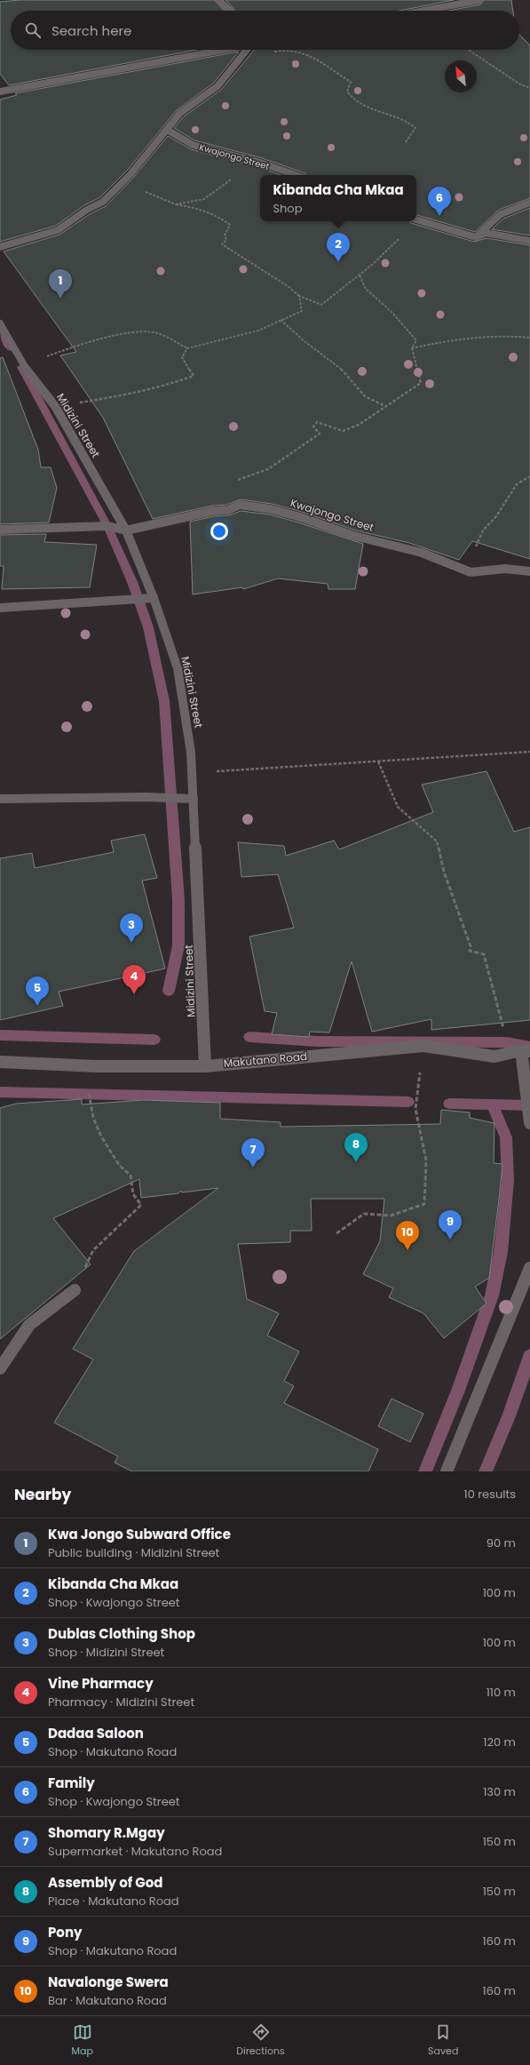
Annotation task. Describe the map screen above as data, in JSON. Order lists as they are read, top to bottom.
{
  "streets": {
    "street": ["Kwajongo Street", "Midizini Street", "Makutano Road"]
  },
  "crossings": [
    ["Kwajongo Street", "Midizini Street"],
    ["Midizini Street", "Makutano Road"]
  ],
  "north": "top left",
  "page": {
    "search": "Search here",
    "popup": ["Kibanda Cha Mkaa", "Shop"],
    "pins": [
      "6",
      "2",
      "1",
      "3",
      "4",
      "5",
      "8",
      "7",
      "9",
      "10"
    ],
    "heading": ["Nearby", "10 results"],
    "list": [
      {
        "mark": "1",
        "name": "Kwa Jongo Subward Office",
        "note": "Public building · Midizini Street",
        "value": "90 m"
      },
      {
        "mark": "2",
        "name": "Kibanda Cha Mkaa",
        "note": "Shop · Kwajongo Street",
        "value": "100 m"
      },
      {
        "mark": "3",
        "name": "Dublas Clothing Shop",
        "note": "Shop · Midizini Street",
        "value": "100 m"
      },
      {
        "mark": "4",
        "name": "Vine Pharmacy",
        "note": "Pharmacy · Midizini Street",
        "value": "110 m"
      },
      {
        "mark": "5",
        "name": "Dadaa Saloon",
        "note": "Shop · Makutano Road",
        "value": "120 m"
      },
      {
        "mark": "6",
        "name": "Family",
        "note": "Shop · Kwajongo Street",
        "value": "130 m"
      },
      {
        "mark": "7",
        "name": "Shomary R.Mgay",
        "note": "Supermarket · Makutano Road",
        "value": "150 m"
      },
      {
        "mark": "8",
        "name": "Assembly of God",
        "note": "Place · Makutano Road",
        "value": "150 m"
      },
      {
        "mark": "9",
        "name": "Pony",
        "note": "Shop · Makutano Road",
        "value": "160 m"
      },
      {
        "mark": "10",
        "name": "Navalonge Swera",
        "note": "Bar · Makutano Road",
        "value": "160 m"
      }
    ],
    "nav": ["Map", "Directions", "Saved"]
  }
}
